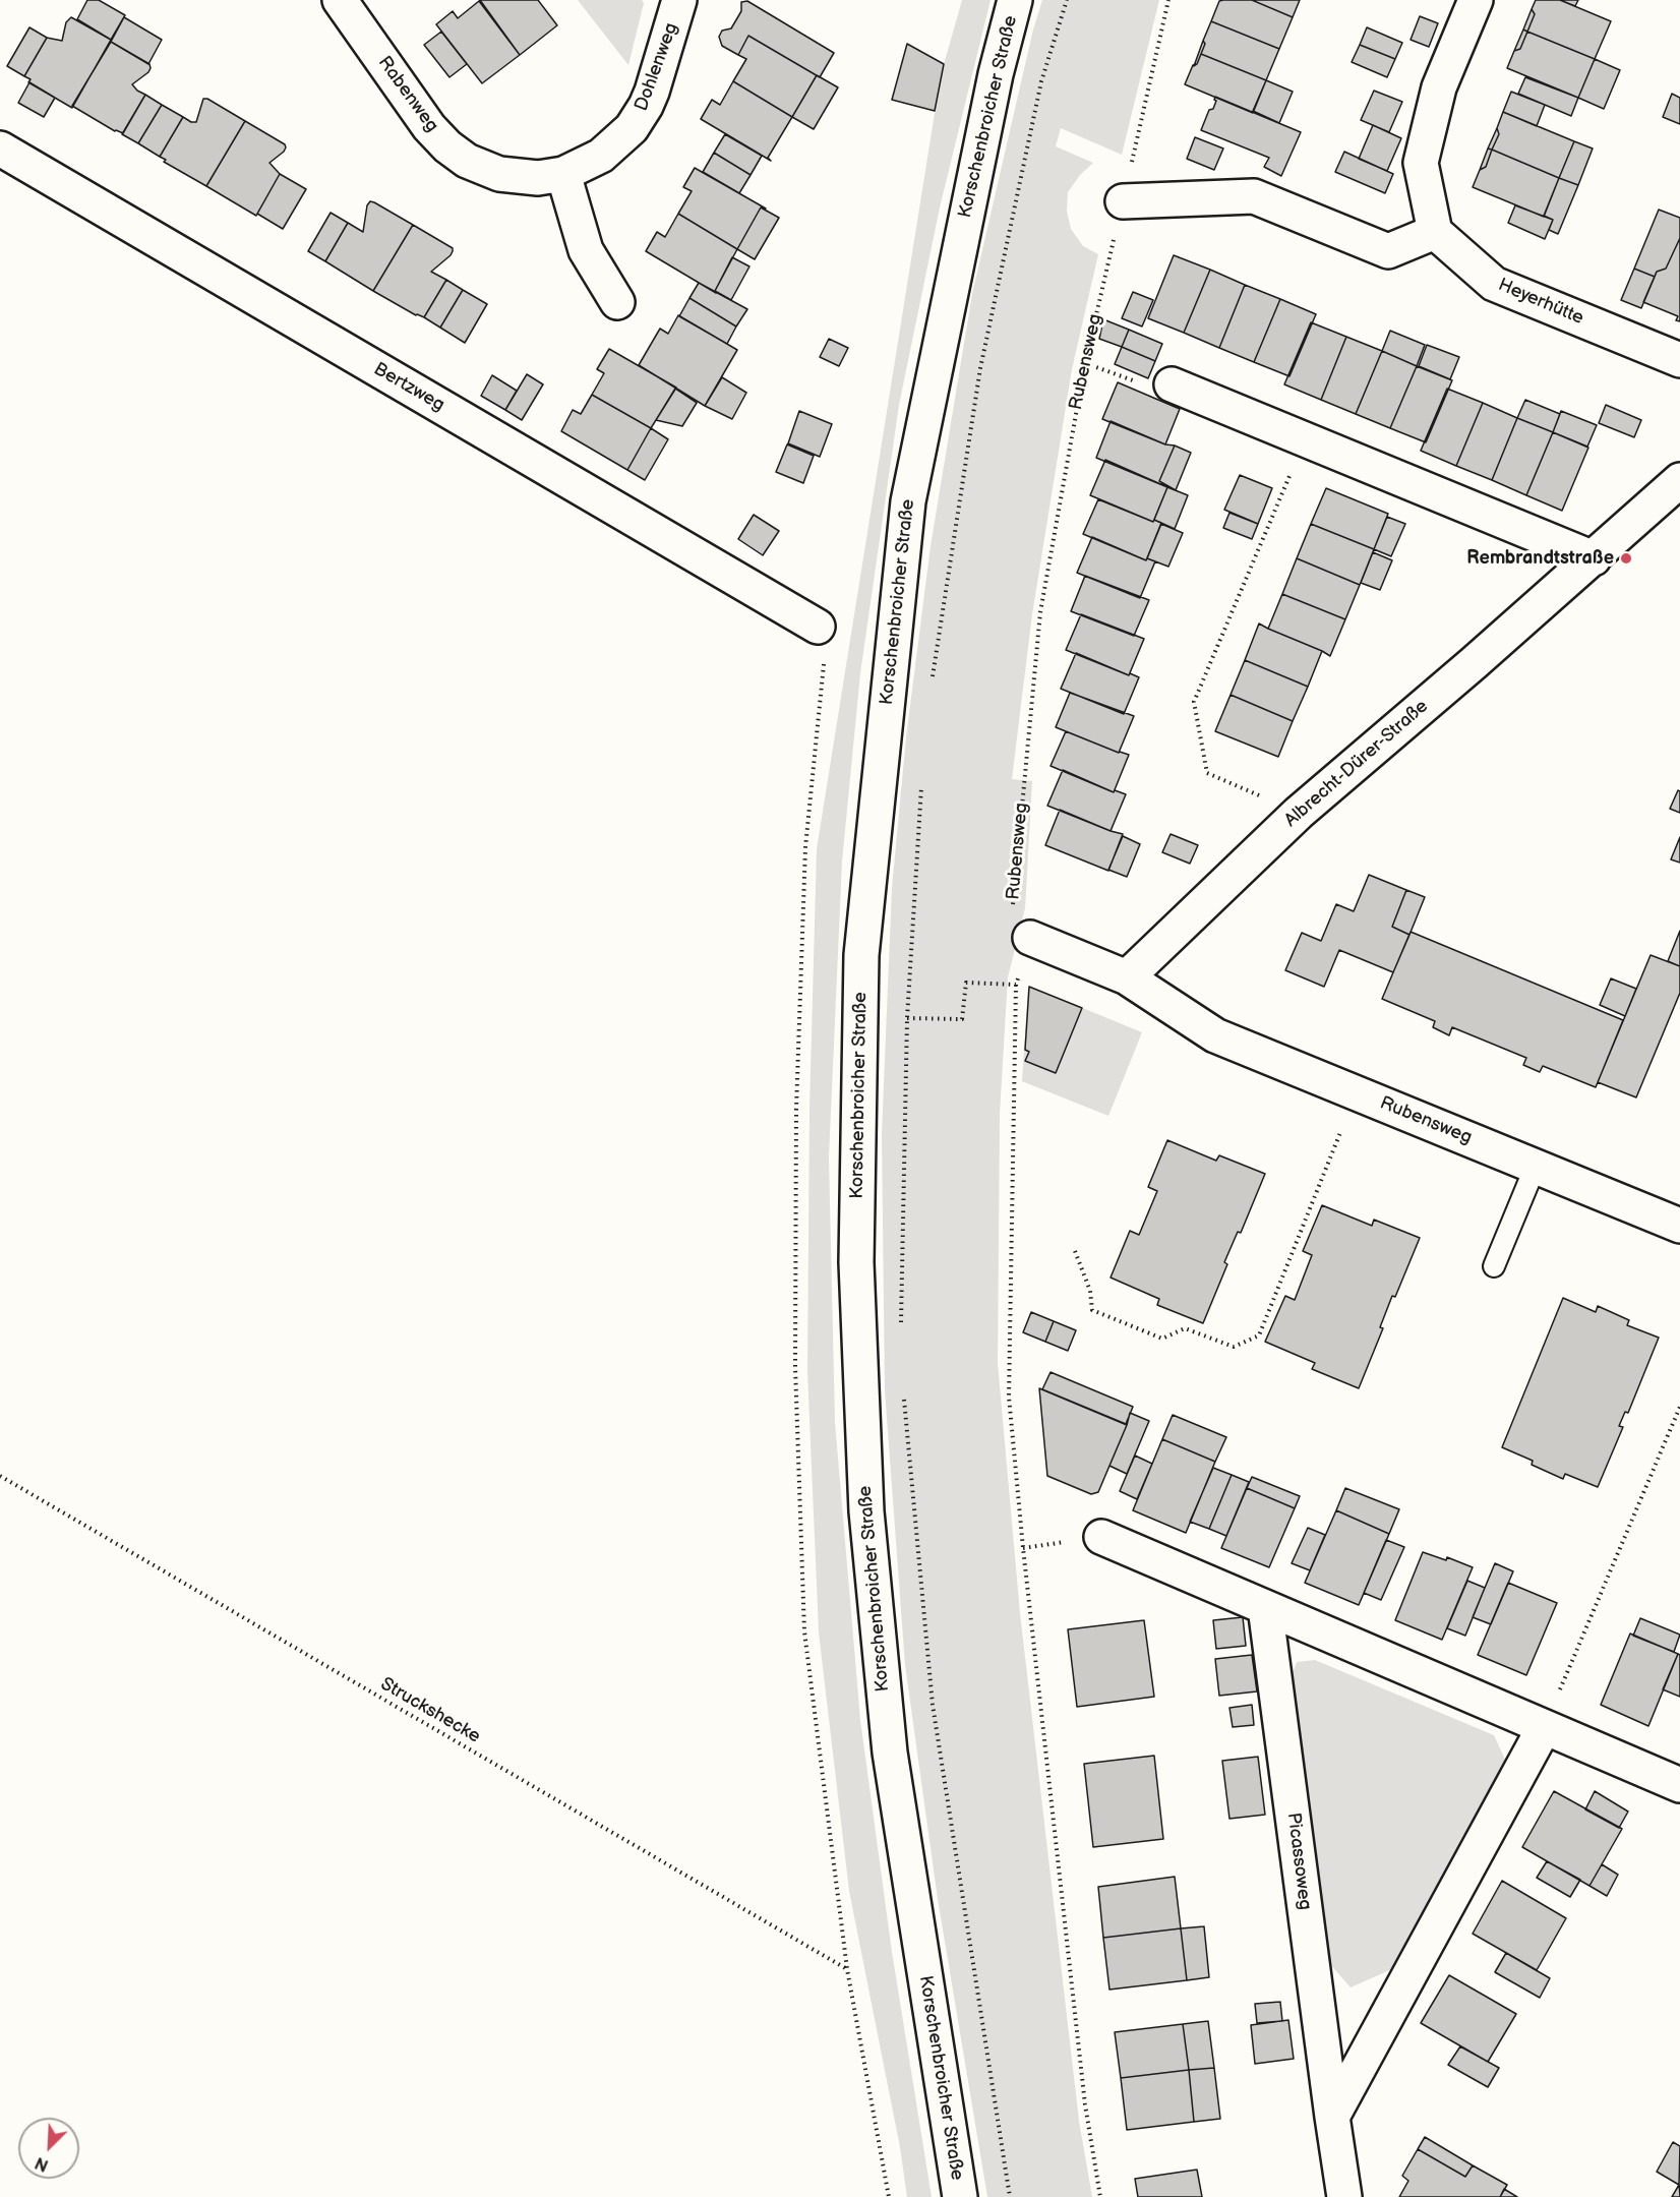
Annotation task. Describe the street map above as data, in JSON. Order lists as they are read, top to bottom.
{
  "streets": {
    "street": [
      "Dohlenweg",
      "Rabenweg",
      "Korschenbroicher Straße",
      "Heyerhütte",
      "Rubensweg",
      "Bertzweg",
      "Albrecht-Dürer-Straße",
      "Picassoweg"
    ],
    "path": ["Struckshecke"]
  },
  "crossings": [
    ["Dohlenweg", "Rabenweg"],
    ["Rubensweg", "Albrecht-Dürer-Straße"]
  ],
  "places": ["Rembrandtstraße"],
  "north": "bottom left"
}
